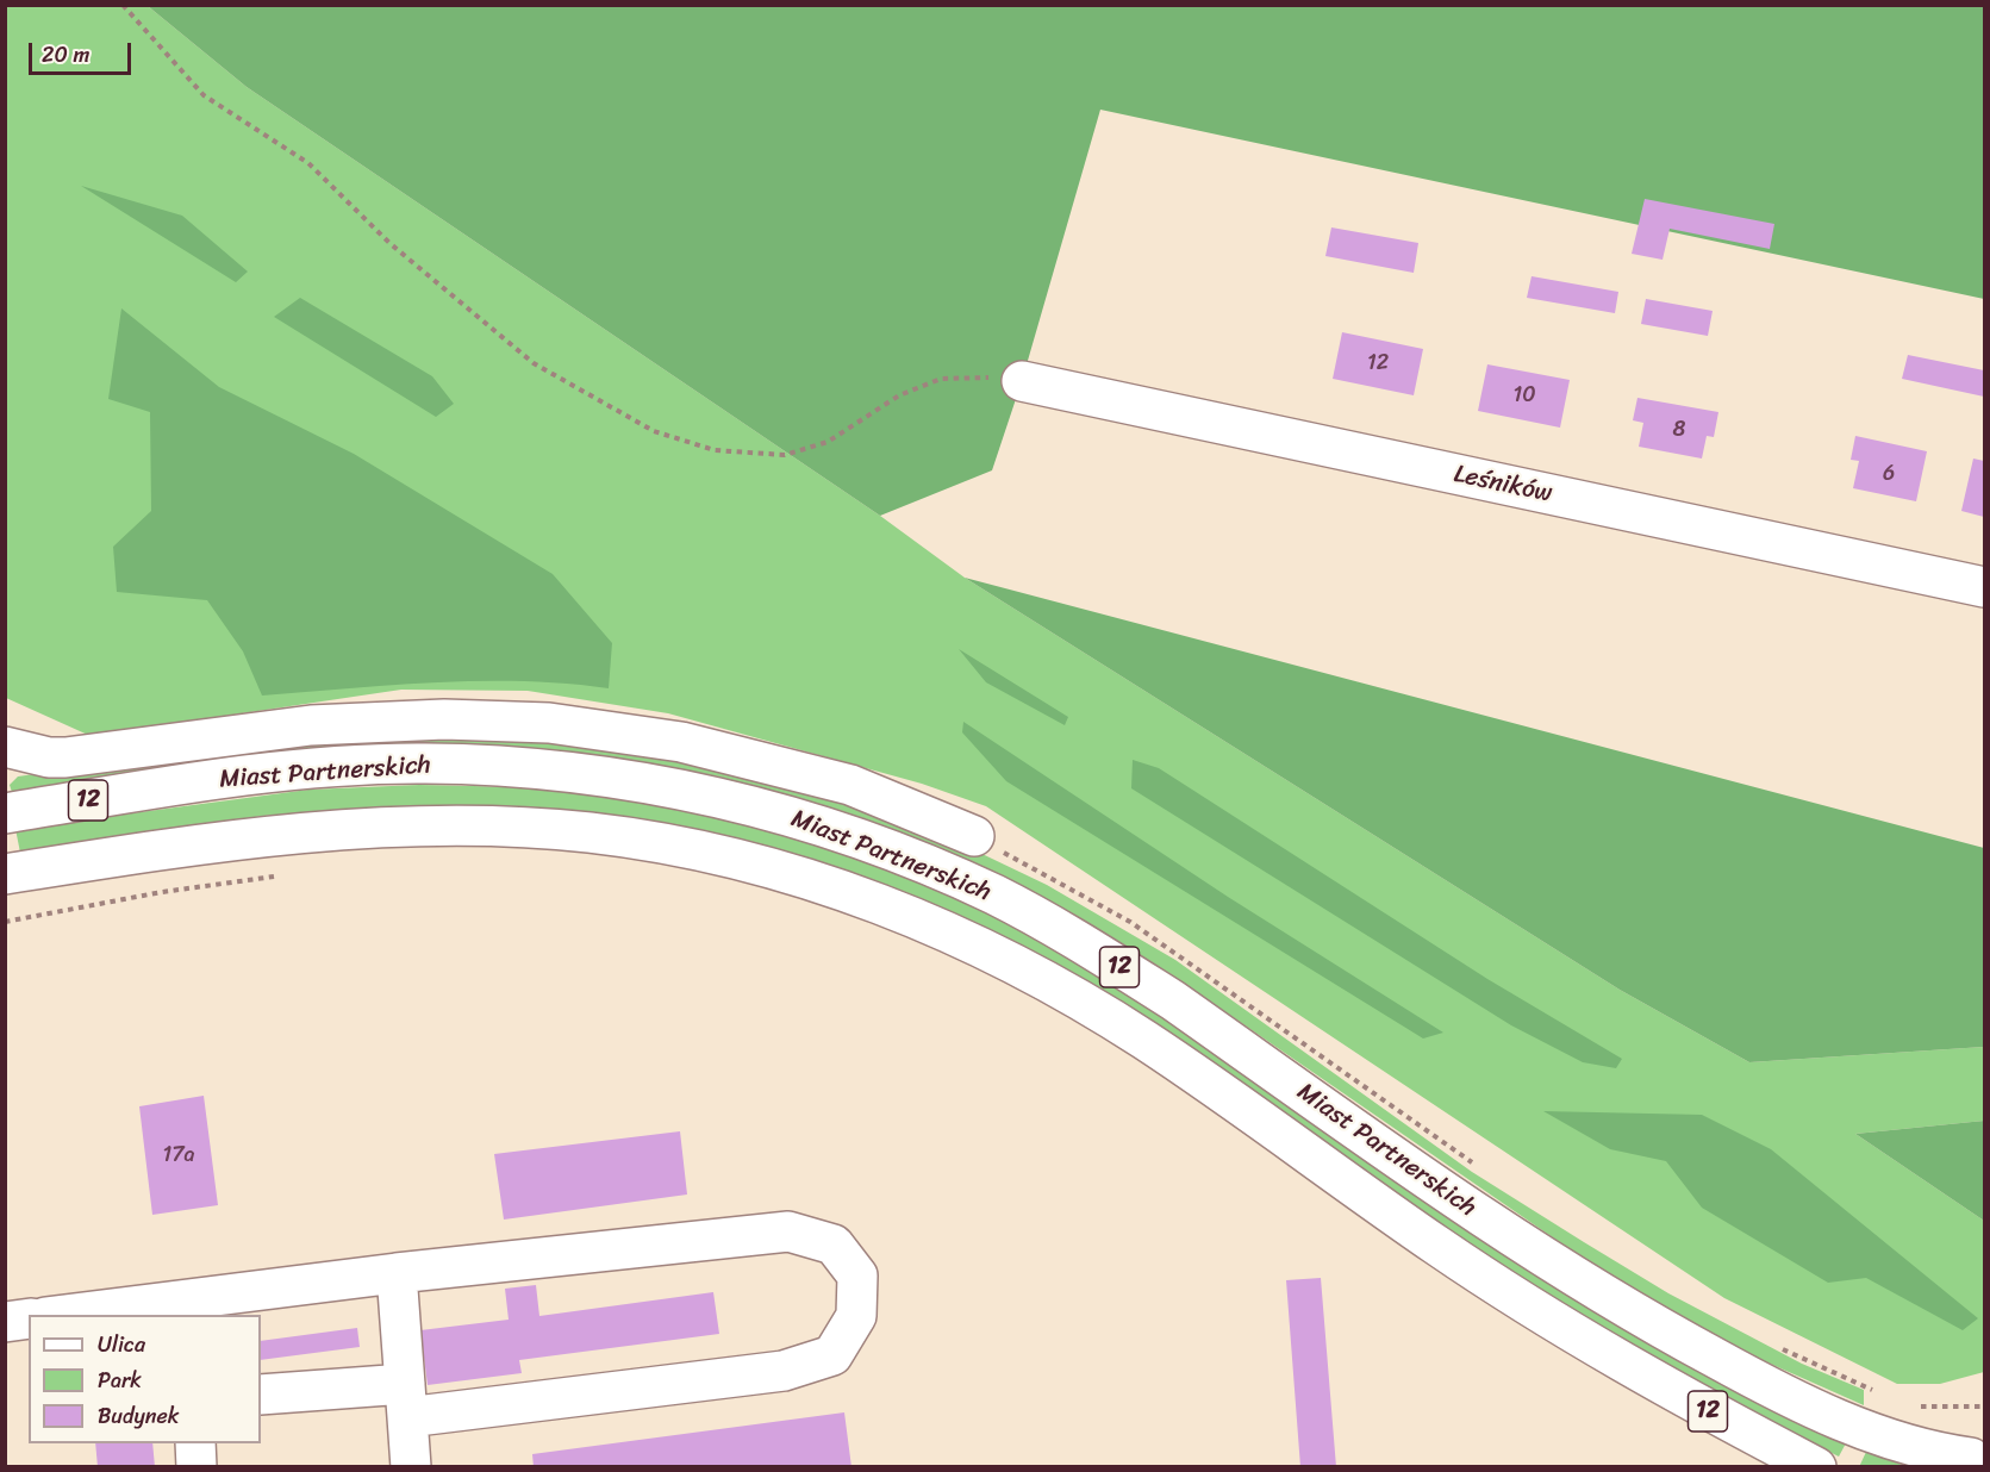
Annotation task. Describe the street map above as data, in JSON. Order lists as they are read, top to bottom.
{
  "streets": {
    "main road": ["Leśników", "Miast Partnerskich", "12"]
  },
  "house_numbers": [
    "12",
    "10",
    "8",
    "6",
    "17a"
  ],
  "legend": ["Ulica", "Park", "Budynek"],
  "scale_bar": "20 m"
}
